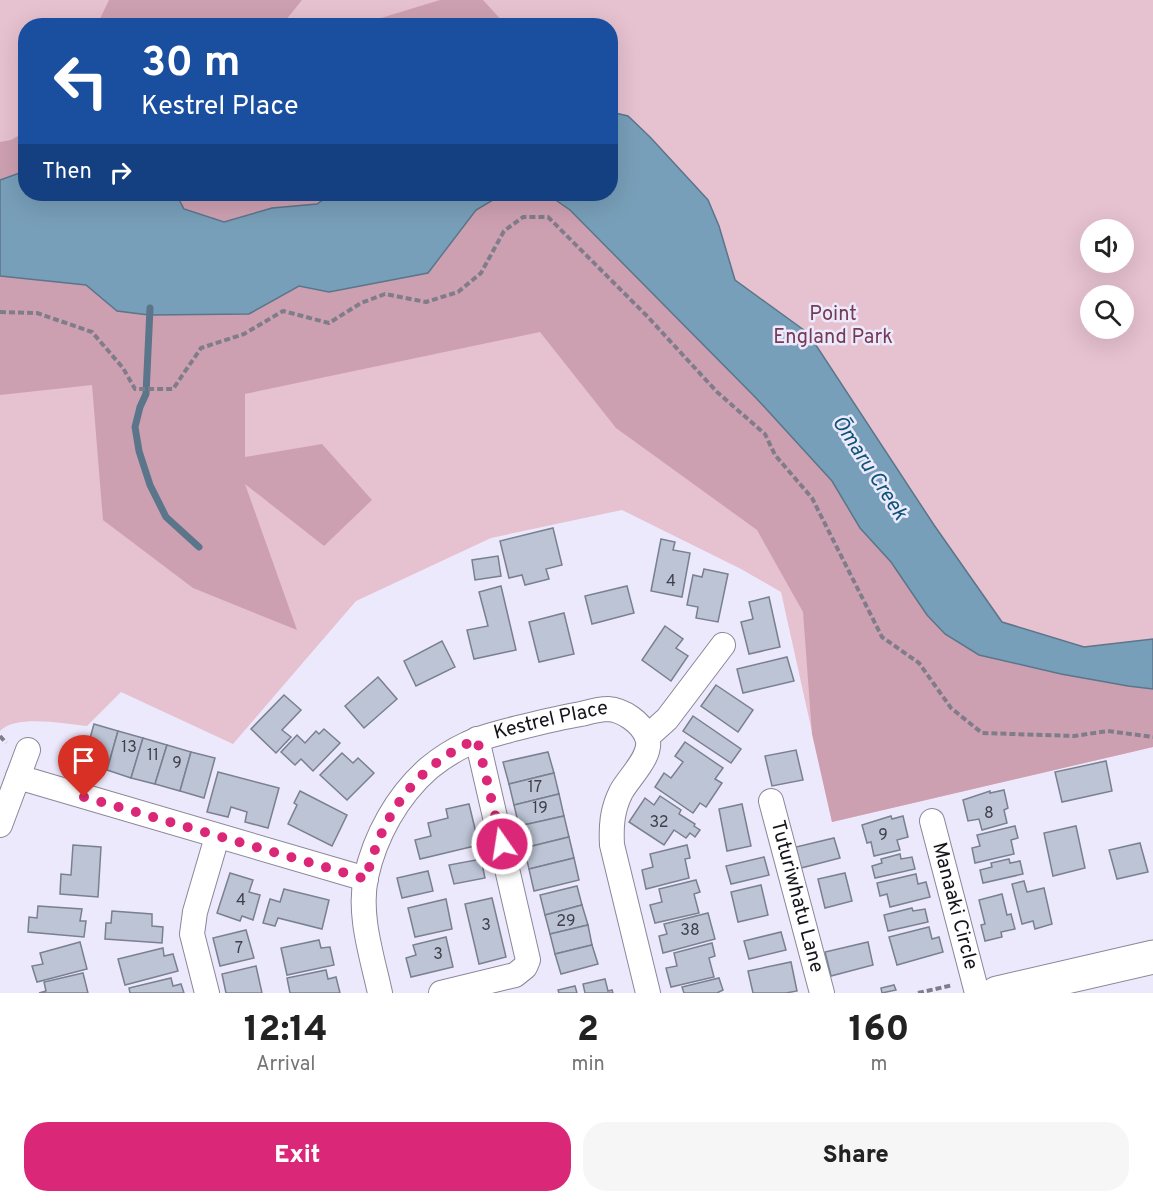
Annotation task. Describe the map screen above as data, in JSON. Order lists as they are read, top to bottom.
{
  "streets": {
    "street": ["Kestrel Place", "Tuturiwhatu Lane", "Manaaki Circle"]
  },
  "water": ["Ōmaru Creek"],
  "parks": ["Point England Park"],
  "house_numbers": [
    "4",
    "13",
    "11",
    "9",
    "17",
    "19",
    "8",
    "32",
    "9",
    "4",
    "29",
    "3",
    "38",
    "7",
    "3"
  ],
  "page": {
    "turn": ["30 m", "Kestrel Place"],
    "then": "Then",
    "eta": [
      "12:14",
      "Arrival",
      "2",
      "min",
      "160",
      "m"
    ],
    "buttons": ["Exit", "Share"]
  }
}
